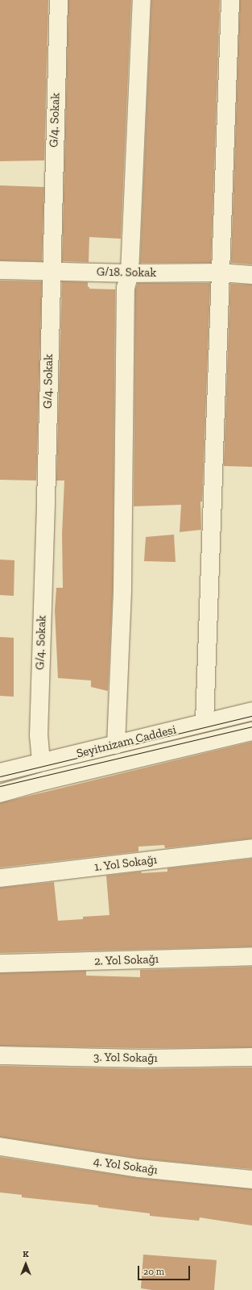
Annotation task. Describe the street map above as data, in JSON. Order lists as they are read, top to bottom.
{
  "streets": {
    "street": [
      "G/4. Sokak",
      "G/18. Sokak",
      "Seyitnizam Caddesi",
      "1. Yol Sokağı",
      "2. Yol Sokağı",
      "3. Yol Sokağı",
      "4. Yol Sokağı"
    ]
  },
  "crossings": [
    ["G/4. Sokak", "G/18. Sokak"],
    ["G/4. Sokak", "Seyitnizam Caddesi"]
  ],
  "scale_bar": "20 m",
  "north": "top"
}
